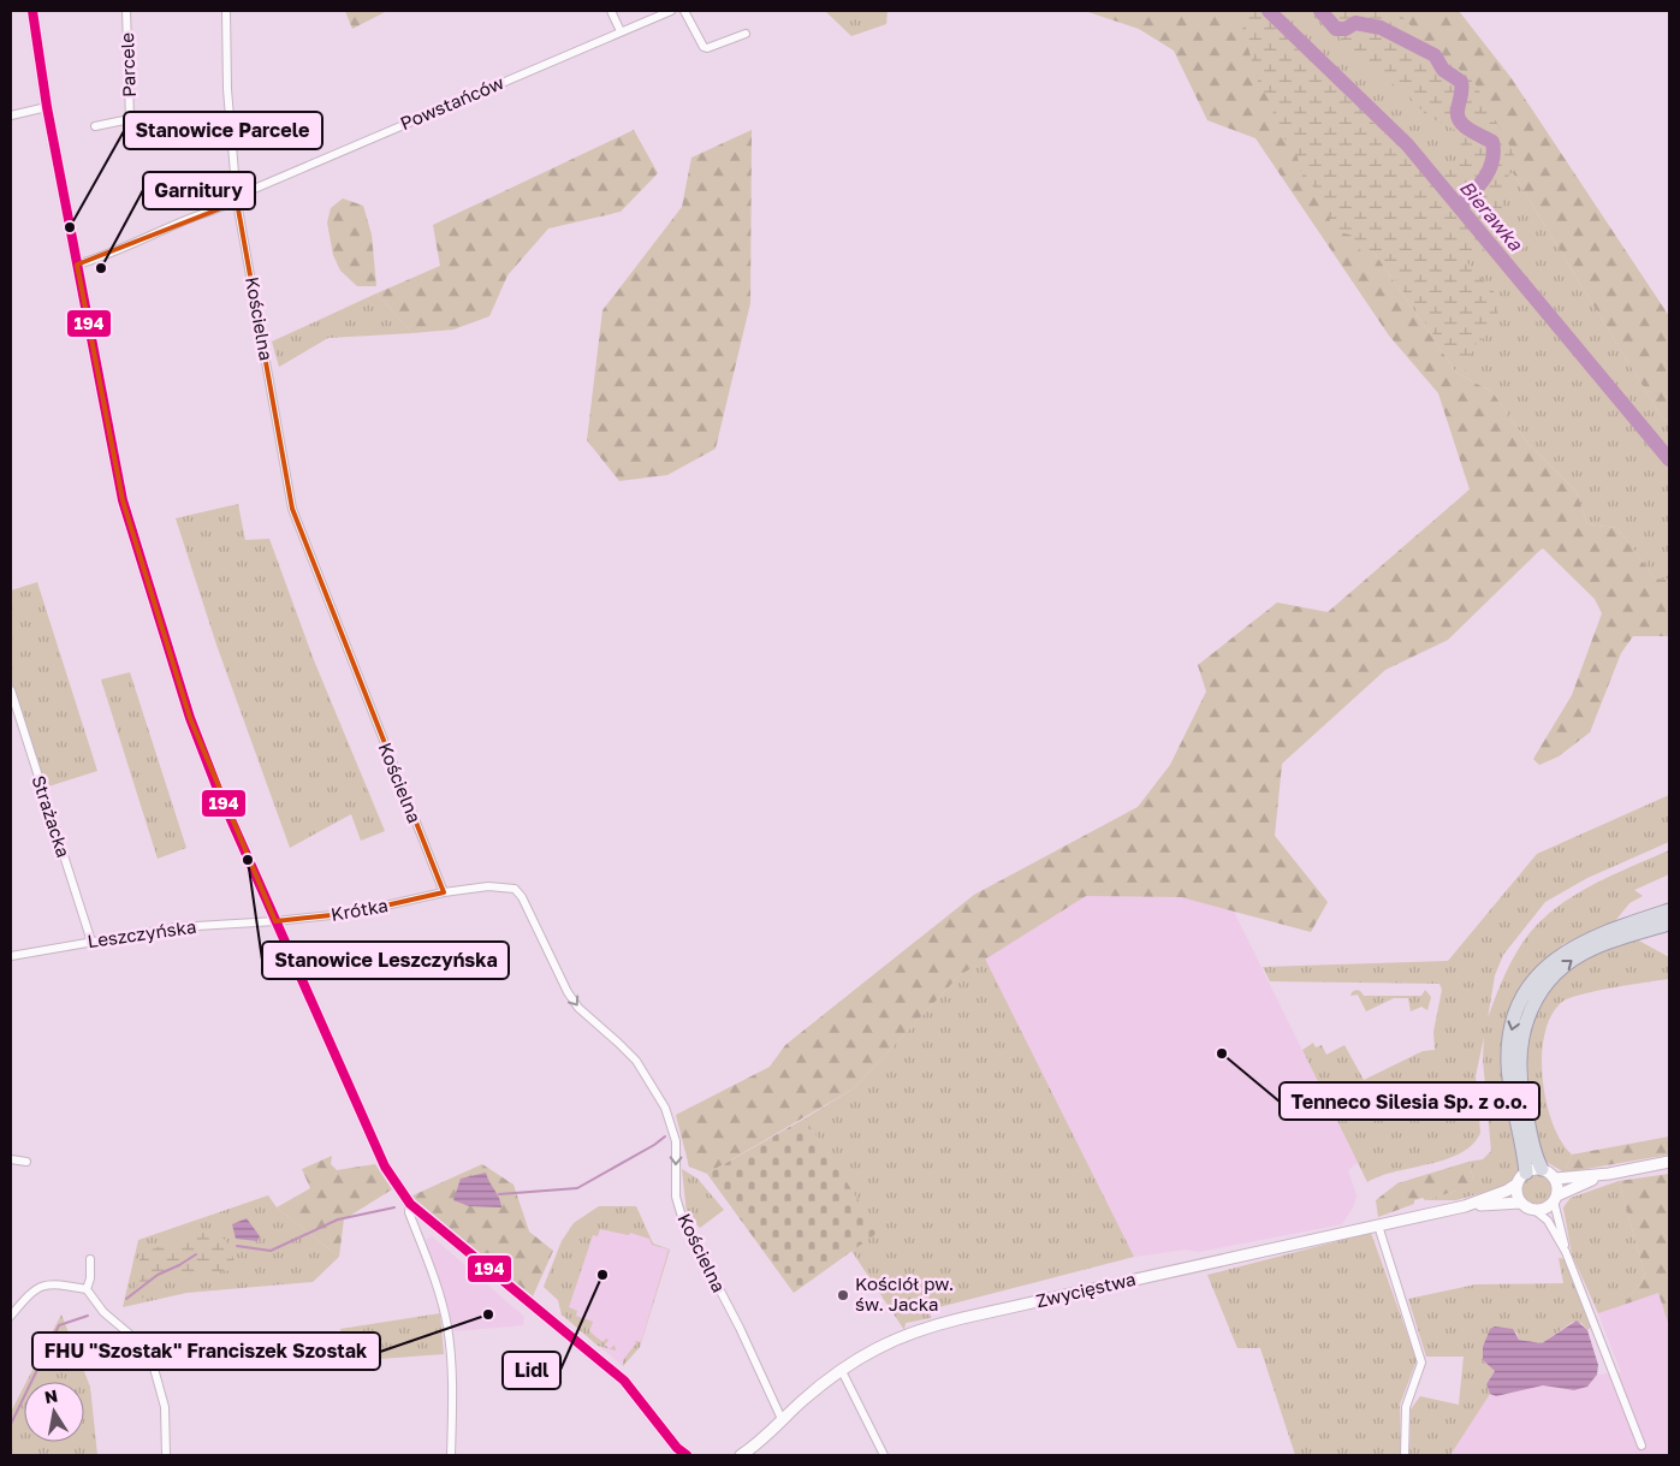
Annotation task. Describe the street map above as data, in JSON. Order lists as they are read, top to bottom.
{
  "streets": {
    "main road": ["Zwycięstwa"],
    "street": [
      "Parcele",
      "Powstańców",
      "Kościelna",
      "Strażacka",
      "Krótka",
      "Leszczyńska"
    ]
  },
  "crossings": [
    ["Powstańców", "Kościelna"],
    ["Kościelna", "Krótka"],
    ["Kościelna", "Zwycięstwa"],
    ["Strażacka", "Leszczyńska"],
    ["Krótka", "Leszczyńska"]
  ],
  "one_way": ["Kościelna"],
  "water": ["Bierawka"],
  "places": [
    "Stanowice Parcele",
    "Garnitury",
    "Stanowice Leszczyńska",
    "Tenneco Silesia Sp. z o.o.",
    "Lidl",
    "Kościół pw. św. Jacka",
    "FHU \"Szostak\" Franciszek Szostak"
  ],
  "lines": ["transit line 194"],
  "north": "top"
}
